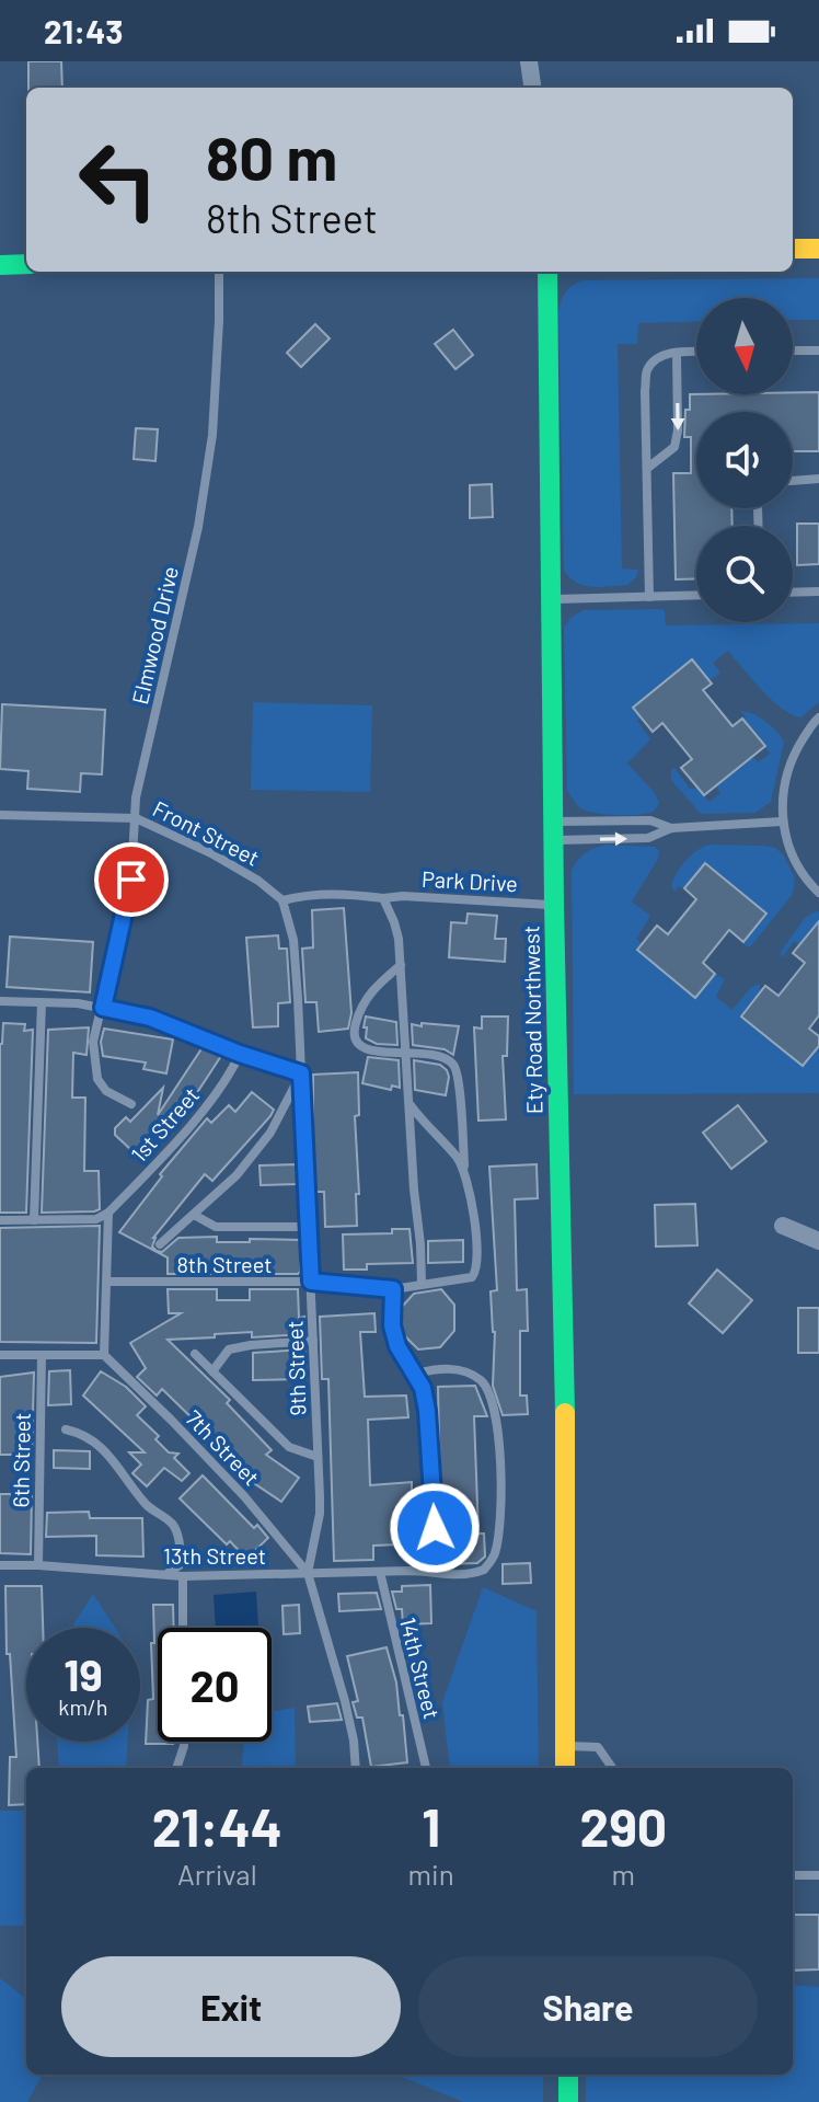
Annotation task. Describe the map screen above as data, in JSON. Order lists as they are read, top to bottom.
{
  "streets": {
    "street": ["Ety Road Northwest"],
    "lane": [
      "Elmwood Drive",
      "Front Street",
      "Park Drive",
      "1st Street",
      "8th Street",
      "9th Street",
      "7th Street",
      "6th Street",
      "13th Street",
      "14th Street"
    ]
  },
  "crossings": [
    ["Elmwood Drive", "Front Street"],
    ["Front Street", "Park Drive"],
    ["Front Street", "9th Street"],
    ["Park Drive", "Ety Road Northwest"],
    ["Park Drive", "9th Street"],
    ["8th Street", "9th Street"],
    ["9th Street", "7th Street"],
    ["9th Street", "13th Street"],
    ["7th Street", "13th Street"],
    ["6th Street", "13th Street"],
    ["13th Street", "14th Street"]
  ],
  "north": "bottom",
  "page": {
    "status": "21:43",
    "turn": ["80 m", "8th Street"],
    "speed": "19 km/h",
    "limit": "20",
    "eta": [
      "21:44",
      "Arrival",
      "1",
      "min",
      "290",
      "m"
    ],
    "buttons": ["Exit", "Share"]
  }
}
